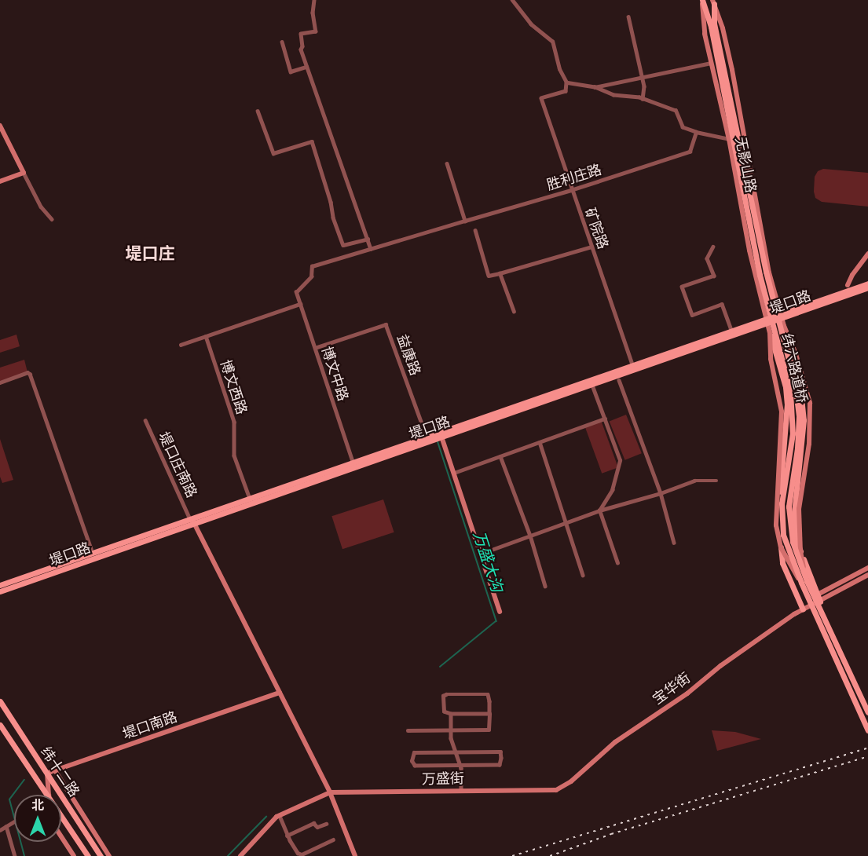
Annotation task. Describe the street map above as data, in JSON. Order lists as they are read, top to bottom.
{
  "streets": {
    "main road": ["堤口路", "纬六路道桥", "纬十二路"],
    "street": [
      "无影山路",
      "胜利庄路",
      "矿院路",
      "益康路",
      "博文中路",
      "博文西路",
      "堤口庄南路",
      "宝华街",
      "堤口南路",
      "万盛街"
    ]
  },
  "crossings": [
    ["无影山路", "堤口路"],
    ["无影山路", "纬六路道桥"],
    ["胜利庄路", "矿院路"],
    ["胜利庄路", "博文中路"],
    ["矿院路", "堤口路"],
    ["堤口路", "益康路"],
    ["堤口路", "博文中路"],
    ["堤口路", "博文西路"],
    ["堤口路", "堤口庄南路"],
    ["益康路", "博文中路"],
    ["宝华街", "万盛街"],
    ["堤口南路", "纬十二路"]
  ],
  "districts": ["堤口庄"],
  "water": ["万盛大沟"],
  "north": "top"
}
